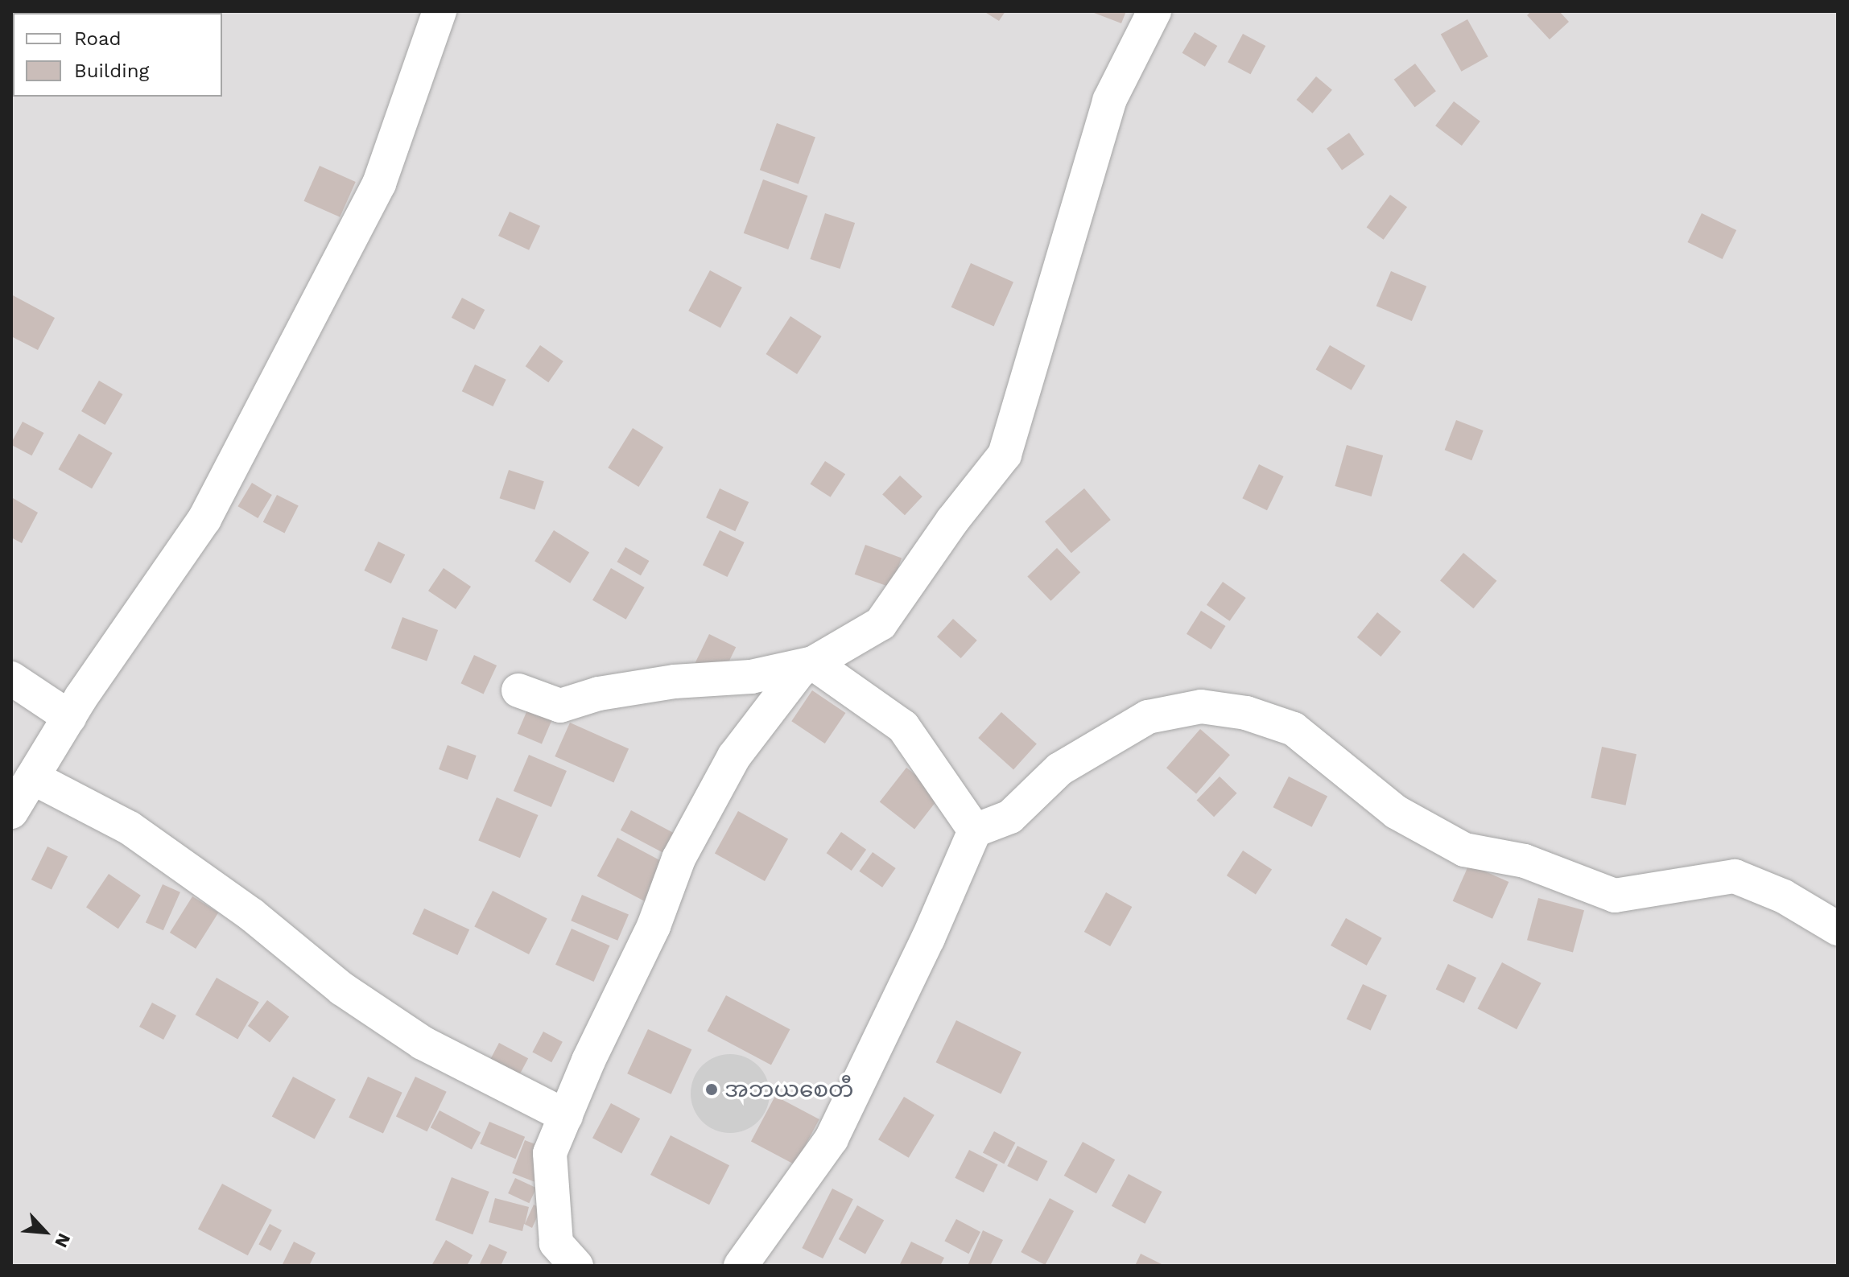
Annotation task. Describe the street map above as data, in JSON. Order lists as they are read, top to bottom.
{
  "places": ["အဘယစေတီ"],
  "legend": ["Road", "Building"],
  "north": "bottom right"
}
